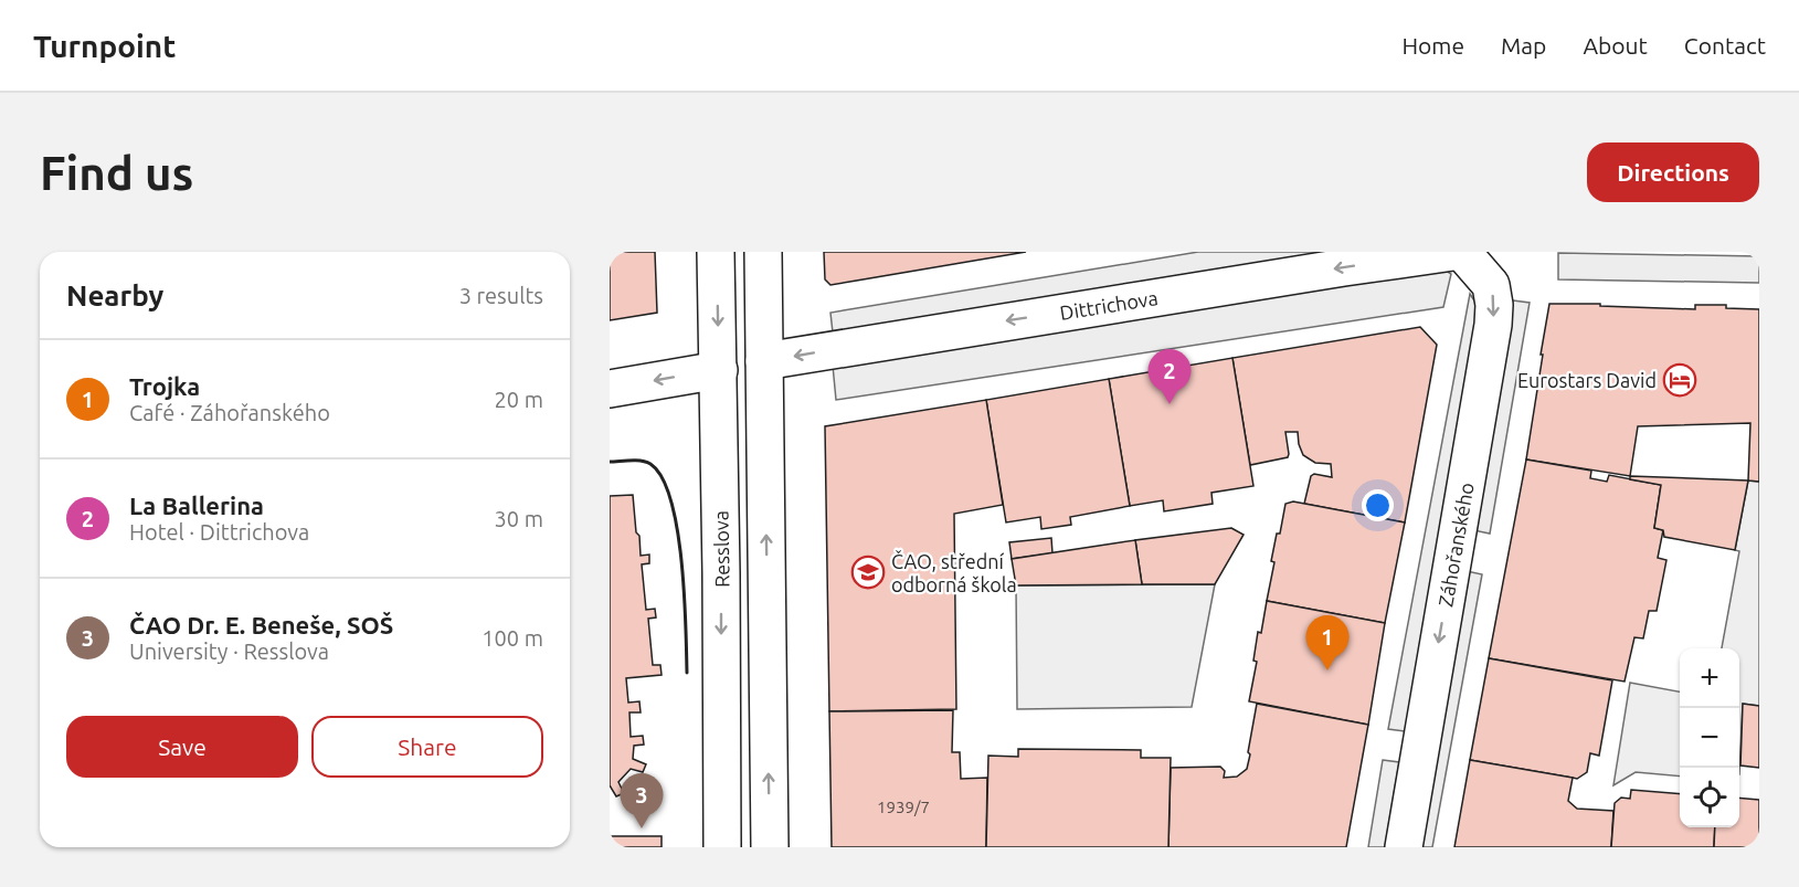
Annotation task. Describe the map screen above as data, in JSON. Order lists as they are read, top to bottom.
{
  "streets": {
    "street": ["Dittrichova", "Záhořanského", "Resslova"]
  },
  "one_way": ["Dittrichova", "Záhořanského"],
  "places": {
    "hotel": ["Eurostars David"],
    "school or university": ["ČAO, střední odborná škola"]
  },
  "house_numbers": ["1939/7"],
  "page": {
    "header": "Turnpoint",
    "nav": [
      "Home",
      "Map",
      "About",
      "Contact"
    ],
    "buttons": [
      "Directions",
      ["Save", "Share"]
    ],
    "title": "Find us",
    "heading": ["Nearby", "3 results"],
    "list": [
      {
        "mark": "1",
        "name": "Trojka",
        "note": "Café · Záhořanského",
        "value": "20 m"
      },
      {
        "mark": "2",
        "name": "La Ballerina",
        "note": "Hotel · Dittrichova",
        "value": "30 m"
      },
      {
        "mark": "3",
        "name": "ČAO Dr. E. Beneše, SOŠ",
        "note": "University · Resslova",
        "value": "100 m"
      }
    ],
    "pins": ["2", "1", "3"],
    "map_buttons": ["+", "−"]
  }
}
